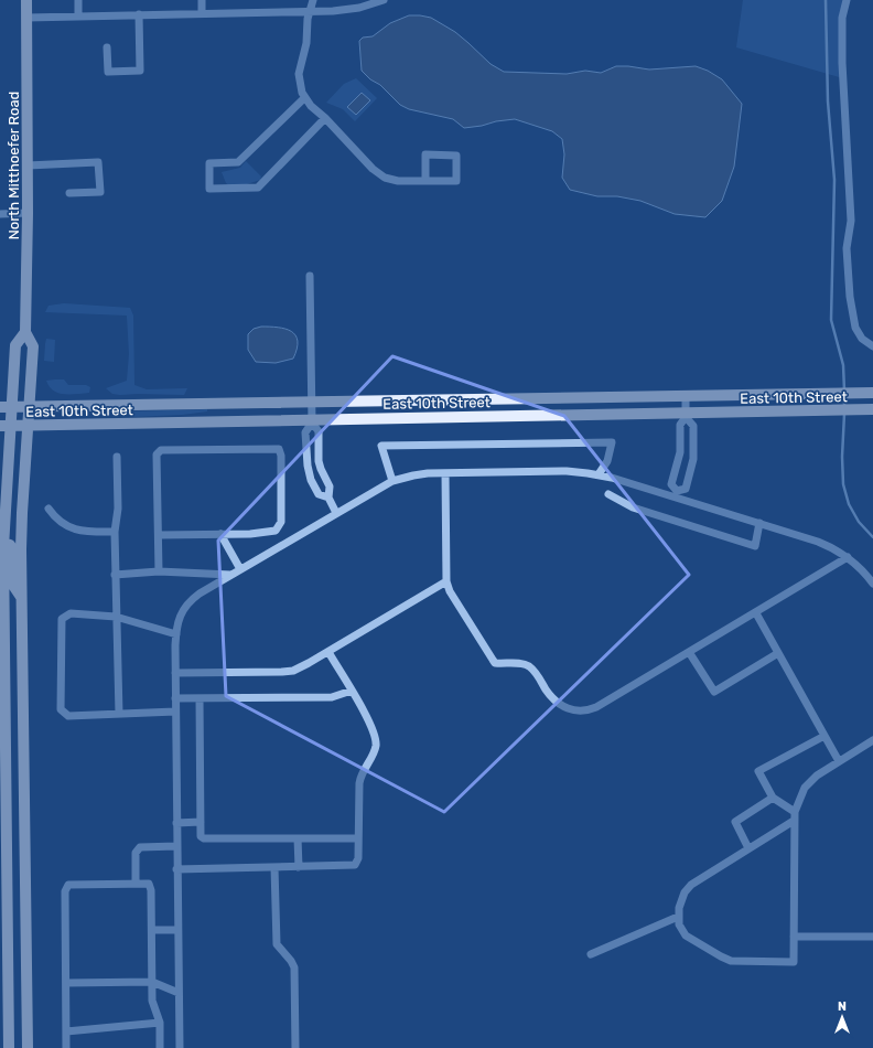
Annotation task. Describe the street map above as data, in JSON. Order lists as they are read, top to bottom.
{
  "streets": {
    "main road": ["North Mitthoefer Road", "East 10th Street"]
  },
  "crossings": [
    ["North Mitthoefer Road", "East 10th Street"]
  ],
  "north": "top"
}
